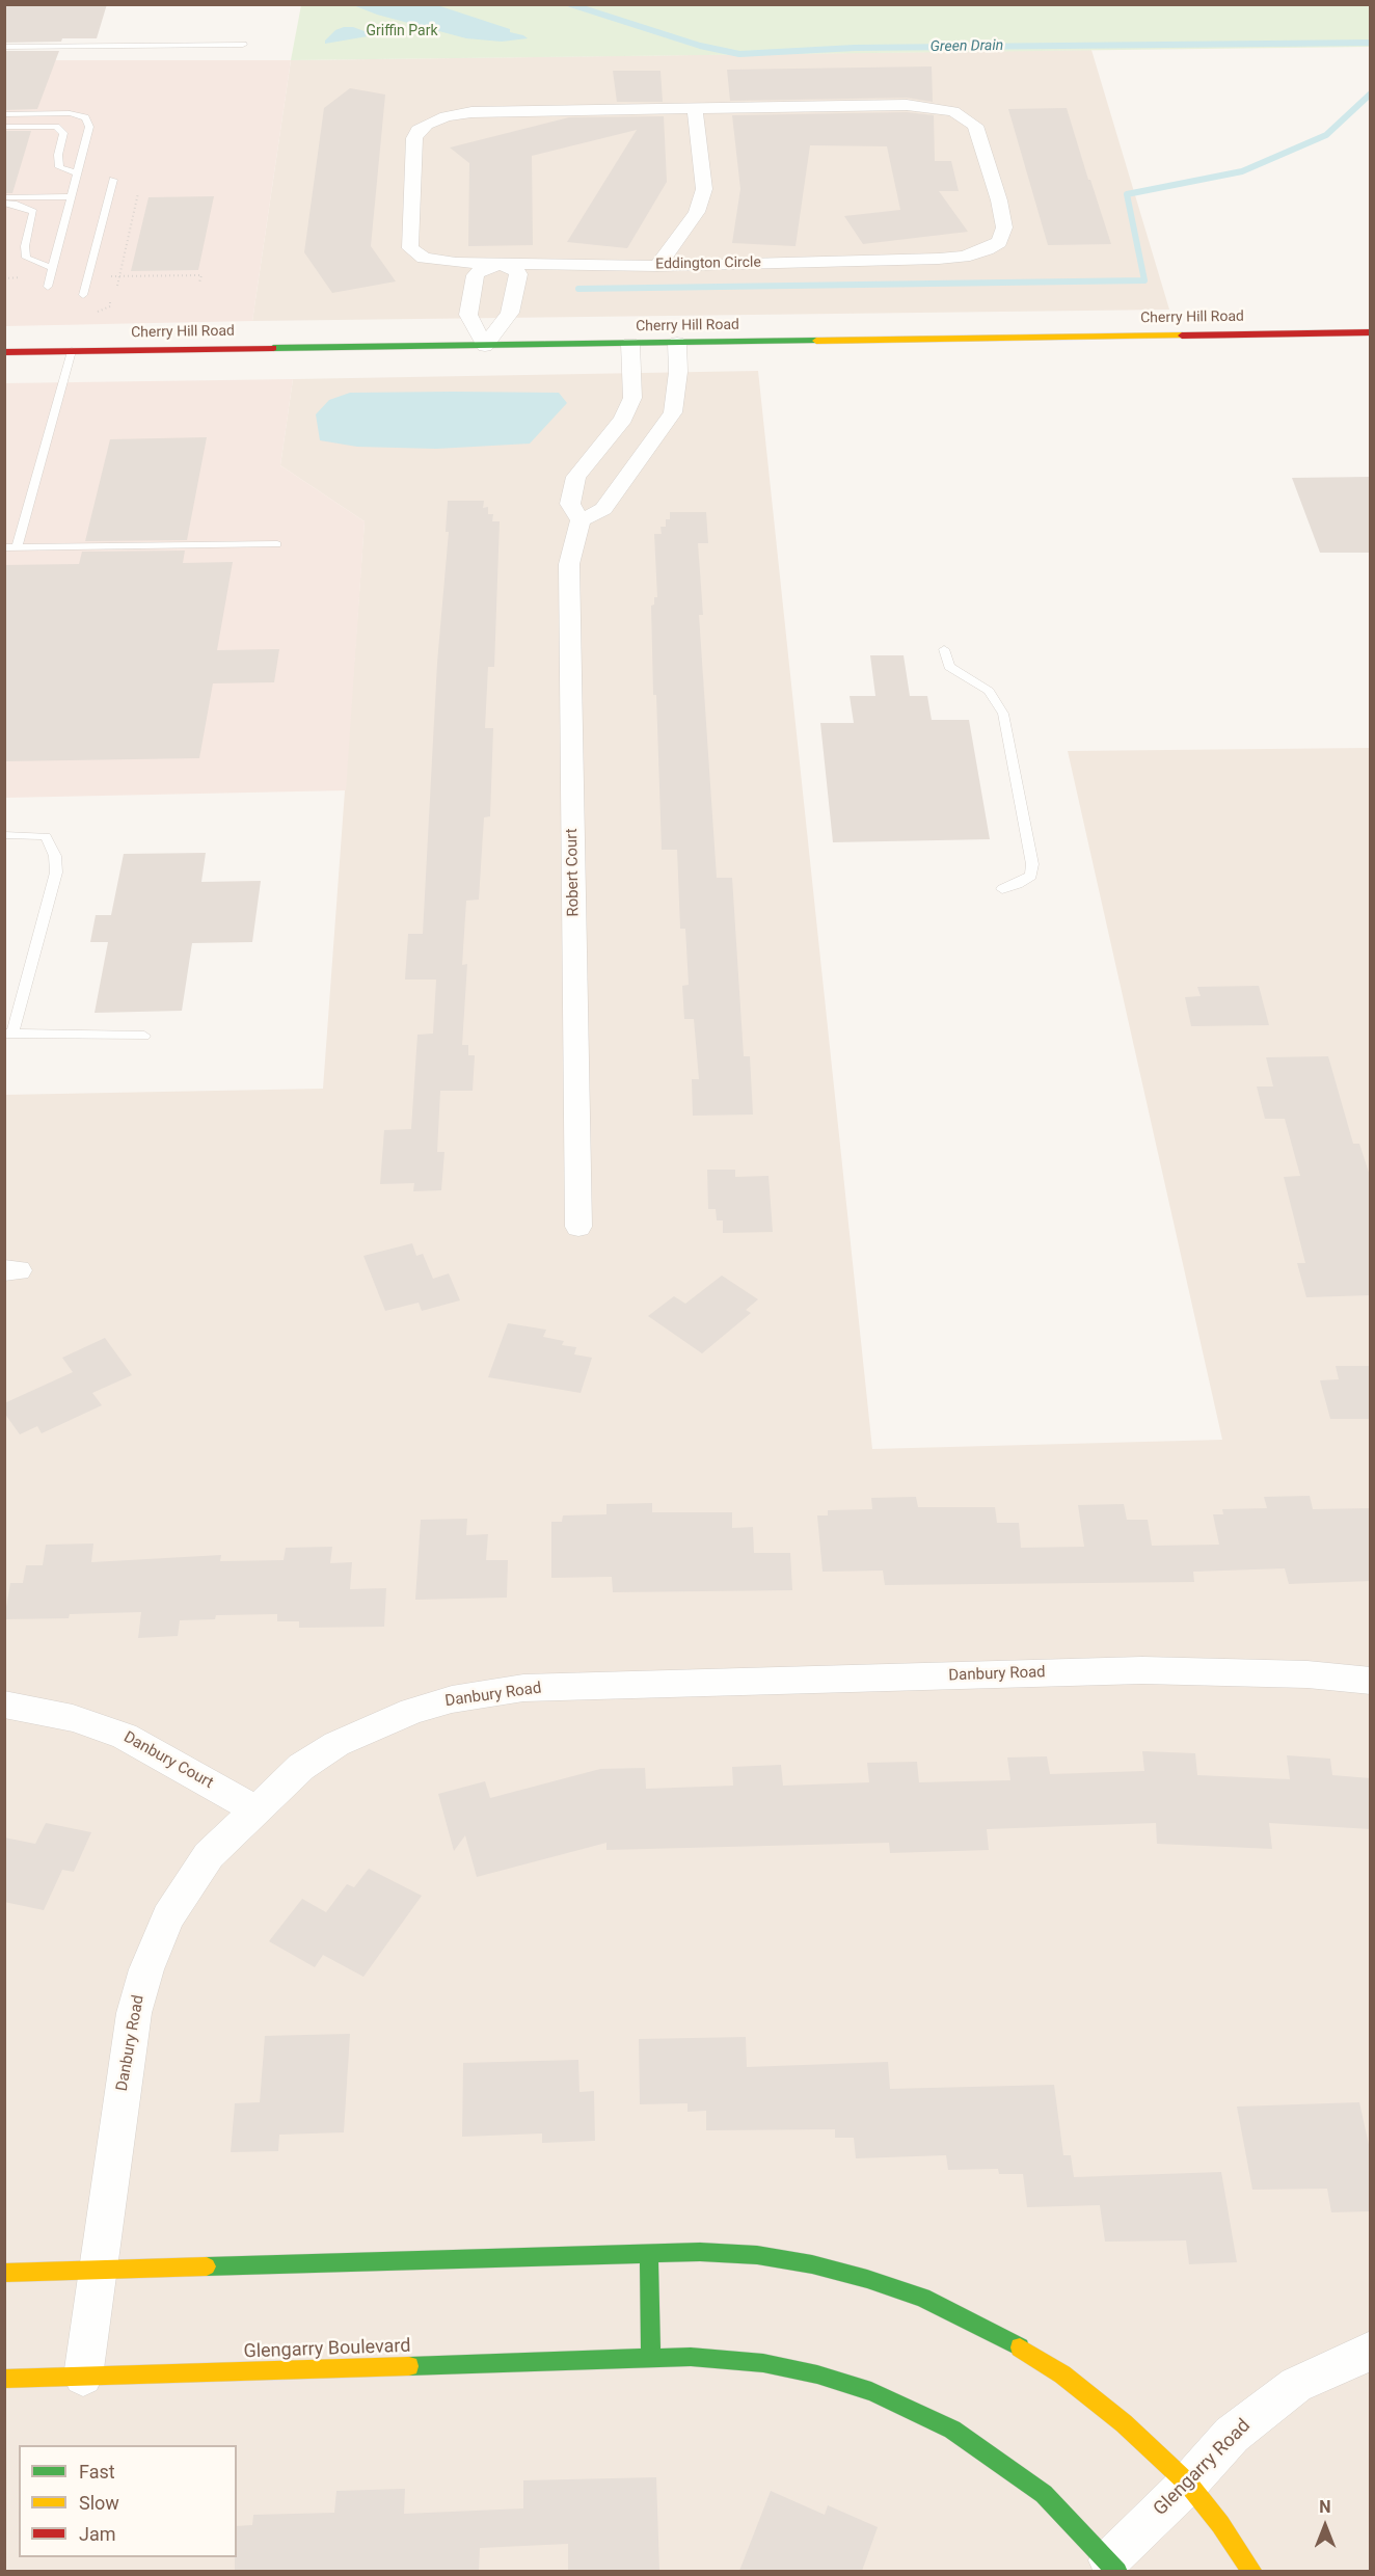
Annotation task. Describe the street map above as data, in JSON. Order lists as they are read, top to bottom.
{
  "streets": {
    "main road": ["Cherry Hill Road", "Glengarry Boulevard"],
    "street": [
      "Eddington Circle",
      "Robert Court",
      "Danbury Road",
      "Danbury Court",
      "Glengarry Road"
    ]
  },
  "crossings": [
    ["Danbury Road", "Danbury Court"],
    ["Danbury Road", "Glengarry Boulevard"],
    ["Glengarry Boulevard", "Glengarry Road"]
  ],
  "water": ["Green Drain"],
  "parks": ["Griffin Park"],
  "legend": ["Fast", "Slow", "Jam"],
  "north": "top"
}
